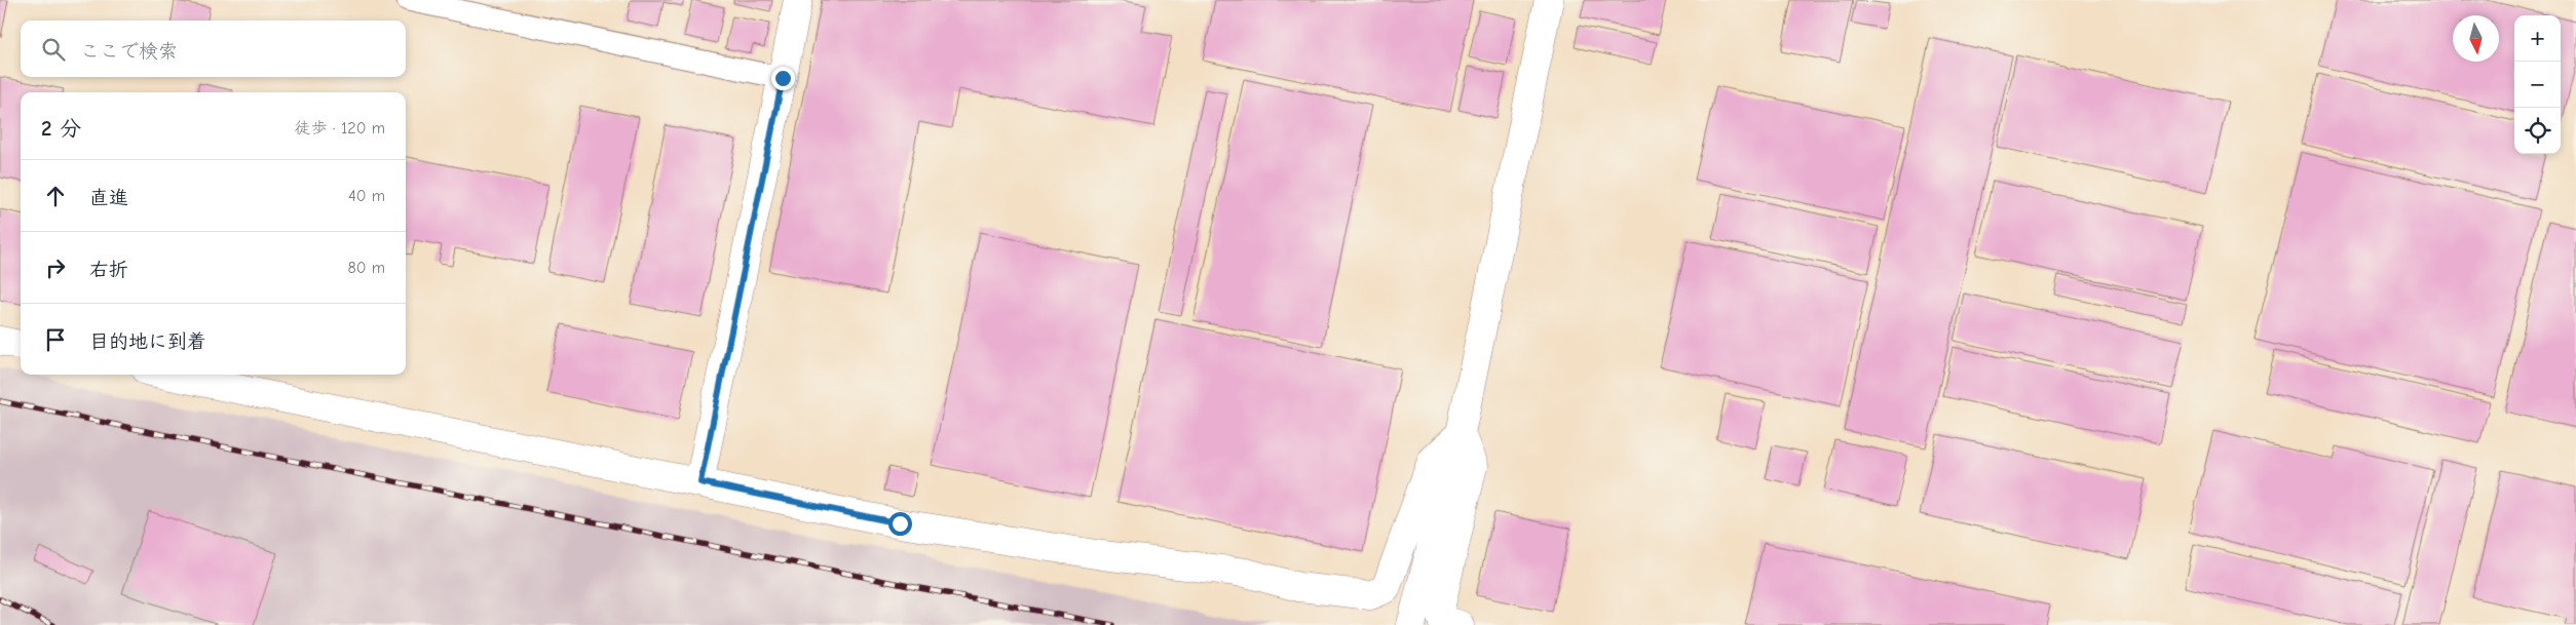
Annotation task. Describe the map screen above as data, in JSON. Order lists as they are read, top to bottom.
{
  "north": "bottom",
  "page": {
    "map_buttons": ["+", "−"],
    "search": "ここで検索",
    "heading": ["2 分", "徒歩 · 120 m"],
    "list": [
      ["直進", "40 m"],
      ["右折", "80 m"],
      "目的地に到着"
    ]
  }
}
